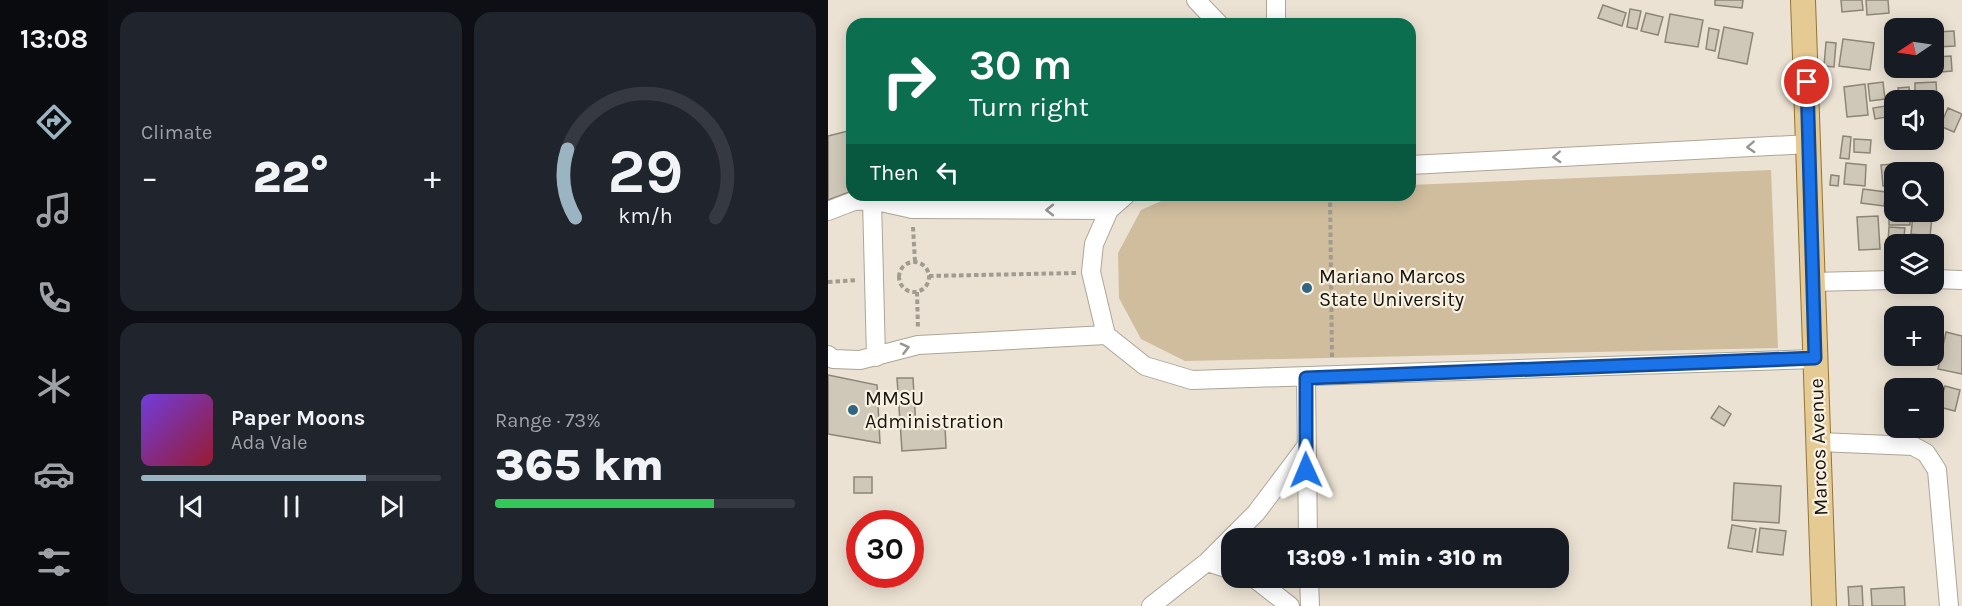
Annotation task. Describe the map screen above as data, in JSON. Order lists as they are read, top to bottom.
{
  "streets": {
    "main road": ["Marcos Avenue"]
  },
  "places": ["Mariano Marcos State University", "MMSU Administration"],
  "north": "left",
  "page": {
    "tabs": "13:08",
    "tile": [
      "Climate",
      ["Range · 73%", "365 km"]
    ],
    "map_buttons": ["+", "−"],
    "turn": ["30 m", "Turn right"],
    "then": "Then",
    "heat": ["−", "22°", "+"],
    "song": ["Paper Moons", "Ada Vale"],
    "limit": "30",
    "trip": "13:09 · 1 min · 310 m",
    "gauge": ["29", "km/h"]
  }
}
